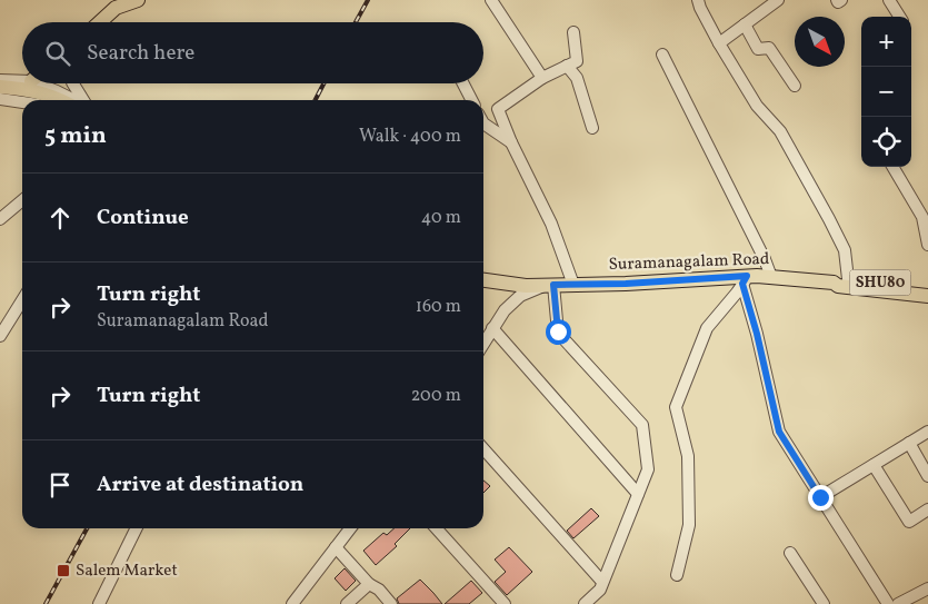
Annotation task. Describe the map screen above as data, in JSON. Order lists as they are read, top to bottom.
{
  "streets": {
    "main road": ["Suramanagalam Road", "SHU80"]
  },
  "crossings": [
    ["Suramanagalam Road", "SHU80"]
  ],
  "places": {
    "transit": ["Salem Market"]
  },
  "north": "bottom right",
  "page": {
    "map_buttons": ["+", "−"],
    "search": "Search here",
    "heading": ["5 min", "Walk · 400 m"],
    "list": [
      ["Continue", "40 m"],
      ["Turn right", "Suramanagalam Road", "160 m"],
      ["Turn right", "200 m"],
      "Arrive at destination"
    ]
  }
}
